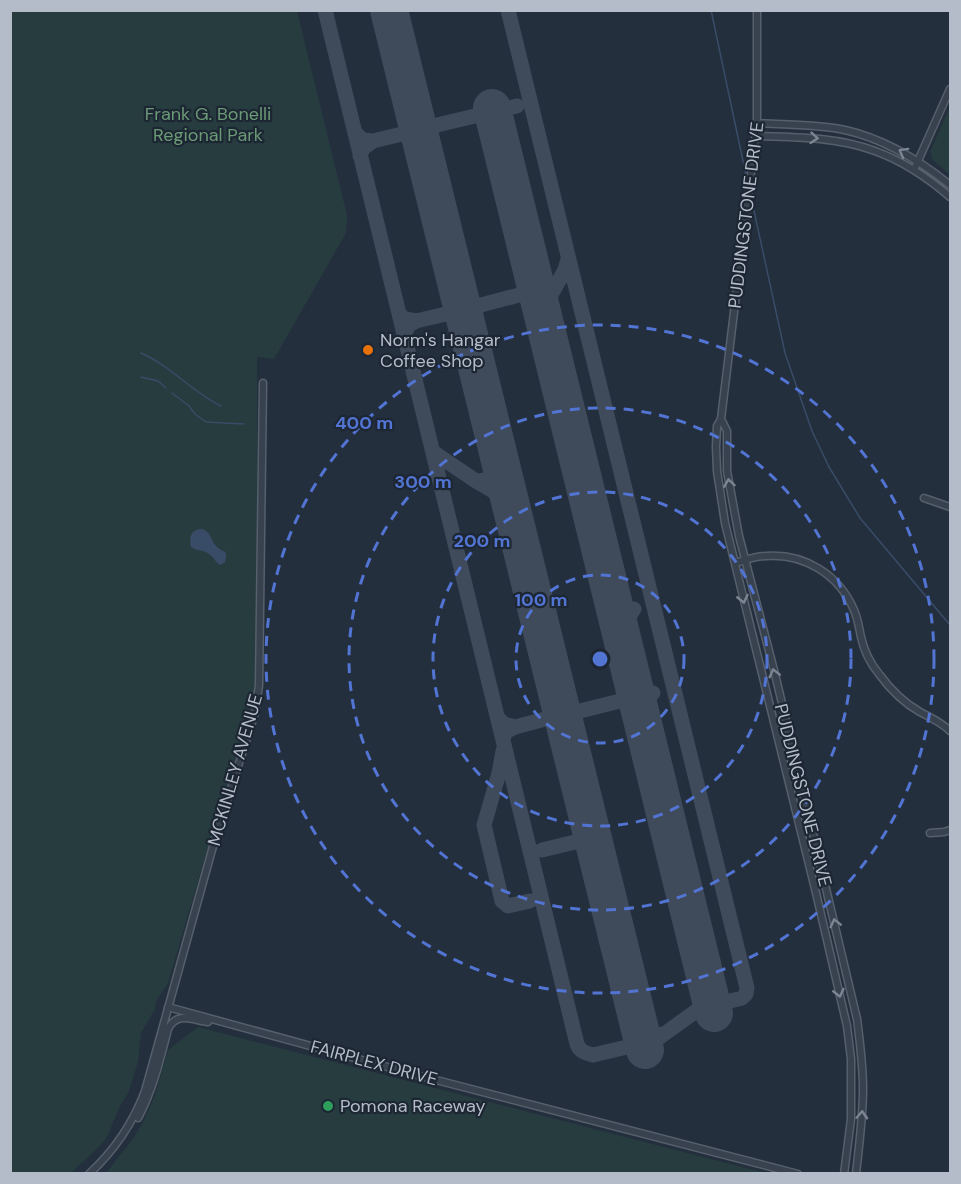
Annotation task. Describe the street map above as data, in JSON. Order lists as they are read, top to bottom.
{
  "streets": {
    "street": ["PUDDINGSTONE DRIVE", "MCKINLEY AVENUE", "FAIRPLEX DRIVE"]
  },
  "crossings": [
    ["MCKINLEY AVENUE", "FAIRPLEX DRIVE"]
  ],
  "parks": ["Frank G. Bonelli Regional Park"],
  "places": ["Norm's Hangar Coffee Shop", "Pomona Raceway"],
  "rings": [
    "400 m",
    "300 m",
    "200 m",
    "100 m"
  ]
}
